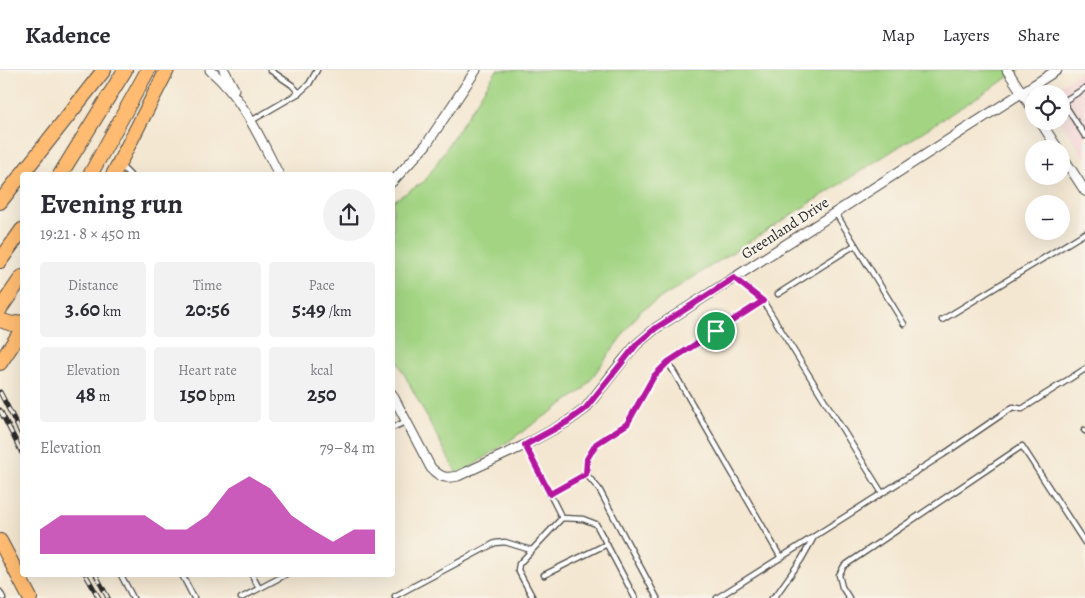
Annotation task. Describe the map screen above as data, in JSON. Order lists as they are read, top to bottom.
{
  "streets": {
    "street": ["Greenland Drive"]
  },
  "page": {
    "header": "Kadence",
    "nav": ["Map", "Layers", "Share"],
    "map_buttons": ["+", "−"],
    "heading": ["Evening run", "19:21 · 8 × 450 m"],
    "stats": [
      ["Distance", "3.60 km"],
      ["Time", "20:56"],
      ["Pace", "5:49 /km"],
      ["Elevation", "48 m"],
      ["Heart rate", "150 bpm"],
      ["kcal", "250"]
    ],
    "chart": ["Elevation", "79–84 m"]
  }
}
